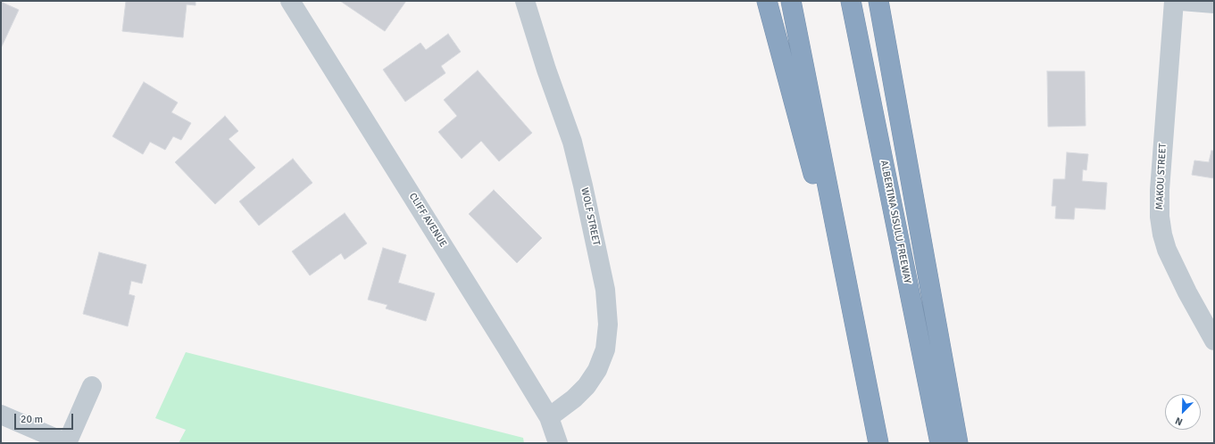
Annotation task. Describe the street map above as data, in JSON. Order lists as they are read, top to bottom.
{
  "streets": {
    "highway": ["ALBERTINA SISULU FREEWAY"],
    "street": ["MAKOU STREET", "WOLF STREET", "CLIFF AVENUE"]
  },
  "crossings": [
    ["WOLF STREET", "CLIFF AVENUE"]
  ],
  "scale_bar": "20 m",
  "north": "bottom left"
}
